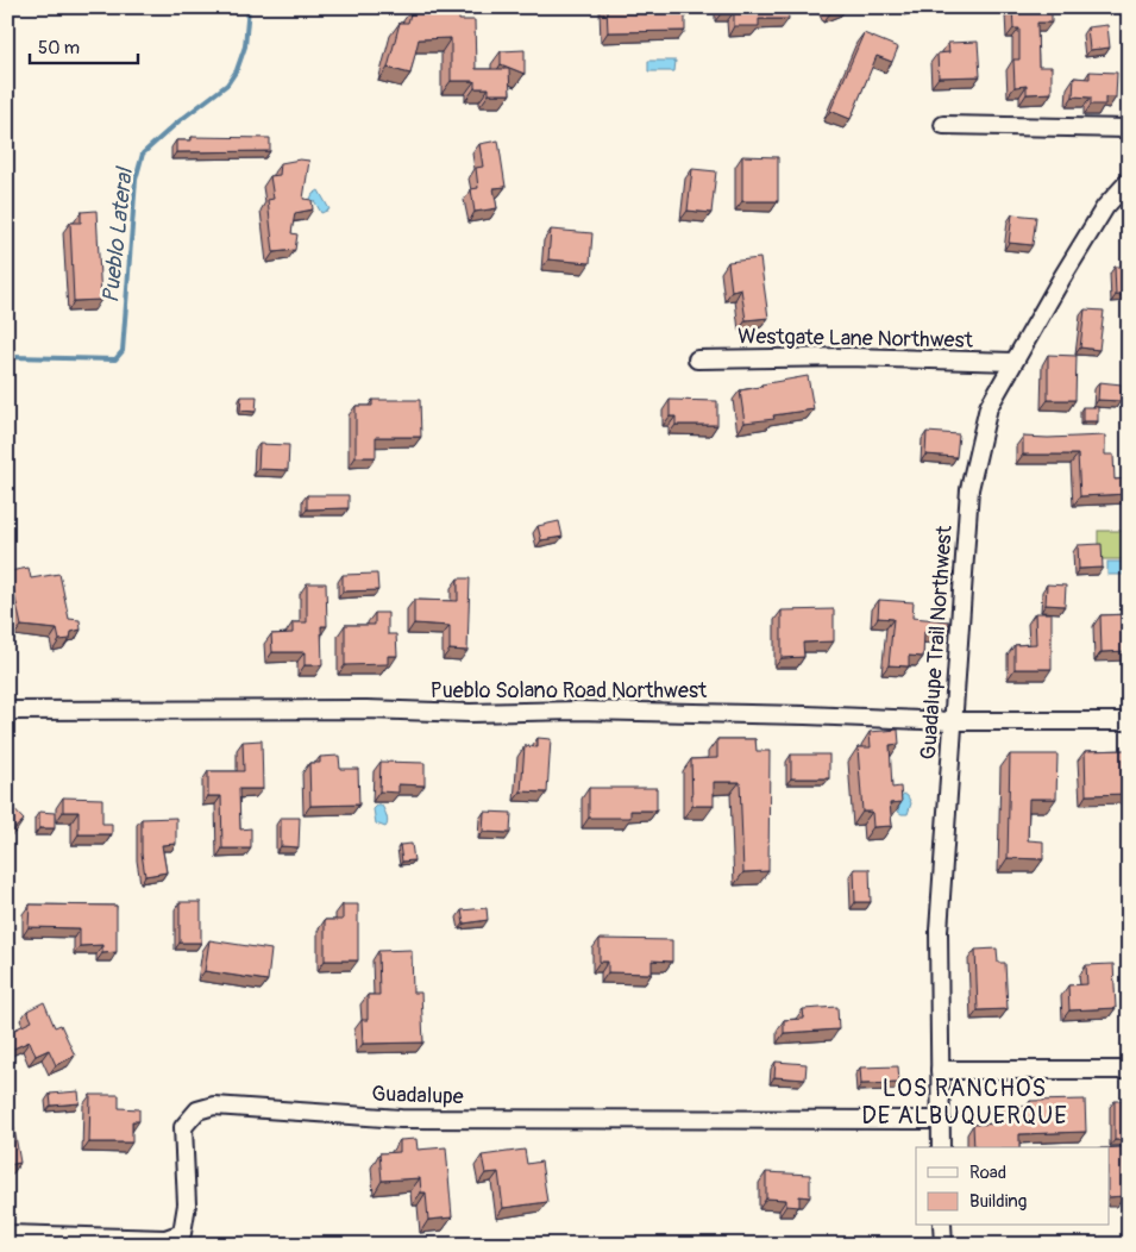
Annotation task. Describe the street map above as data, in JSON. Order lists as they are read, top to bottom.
{
  "streets": {
    "street": [
      "Westgate Lane Northwest",
      "Guadalupe Trail Northwest",
      "Pueblo Solano Road Northwest",
      "Guadalupe"
    ]
  },
  "crossings": [
    ["Westgate Lane Northwest", "Guadalupe Trail Northwest"],
    ["Guadalupe Trail Northwest", "Pueblo Solano Road Northwest"],
    ["Guadalupe Trail Northwest", "Guadalupe"]
  ],
  "districts": ["LOS RANCHOS DE ALBUQUERQUE"],
  "water": ["Pueblo Lateral"],
  "legend": ["Road", "Building"],
  "scale_bar": "50 m"
}
